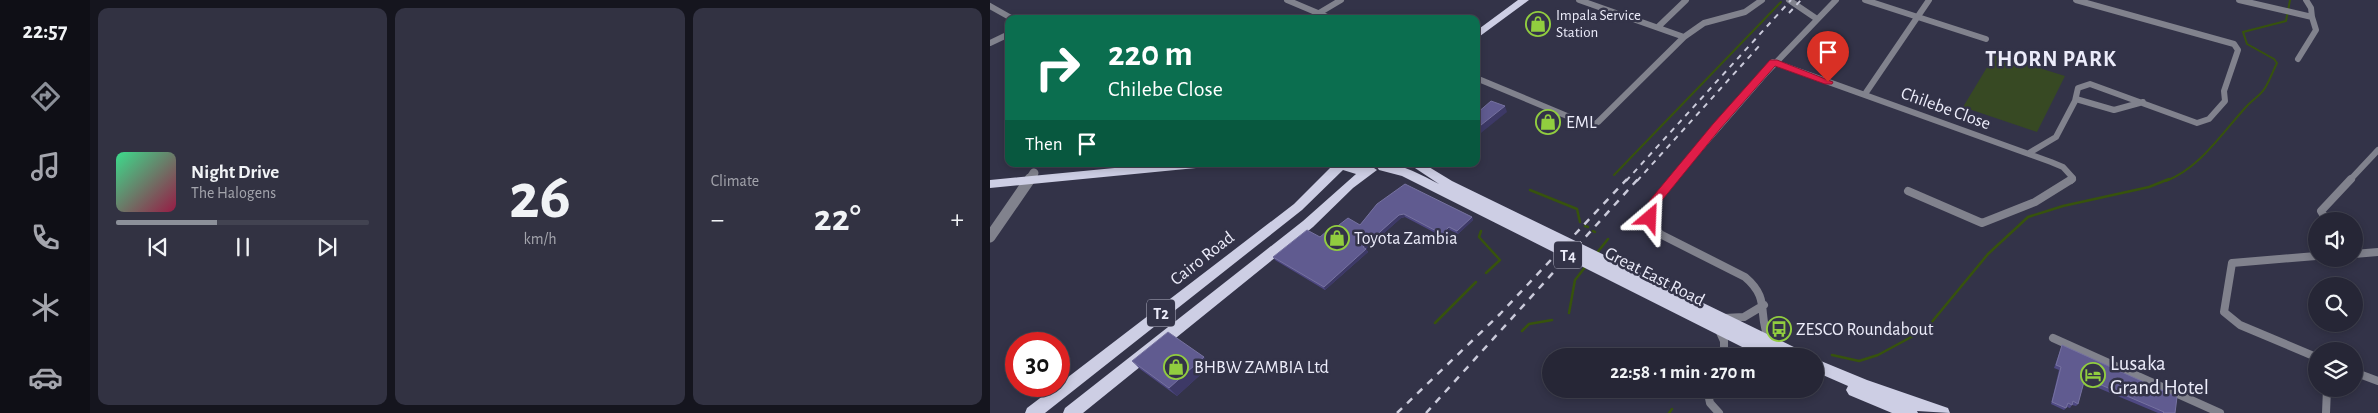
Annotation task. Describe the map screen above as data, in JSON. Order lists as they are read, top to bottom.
{
  "streets": {
    "main road": [
      "T4",
      "Cairo Road",
      "Great East Road",
      "T2"
    ],
    "street": ["Chilebe Close"]
  },
  "crossings": [
    ["Great East Road", "T2"]
  ],
  "districts": ["THORN PARK"],
  "places": {
    "shop": [
      "Impala Service Station",
      "EML",
      "Toyota Zambia",
      "BHBW ZAMBIA Ltd"
    ],
    "bus stop": ["ZESCO Roundabout"],
    "hotel": ["Lusaka Grand Hotel"]
  },
  "page": {
    "tabs": "22:57",
    "tile": [
      ["26", "km/h"],
      "Climate"
    ],
    "turn": ["220 m", "Chilebe Close"],
    "then": "Then",
    "song": ["Night Drive", "The Halogens"],
    "heat": ["−", "22°", "+"],
    "limit": "30",
    "trip": "22:58 · 1 min · 270 m"
  }
}
